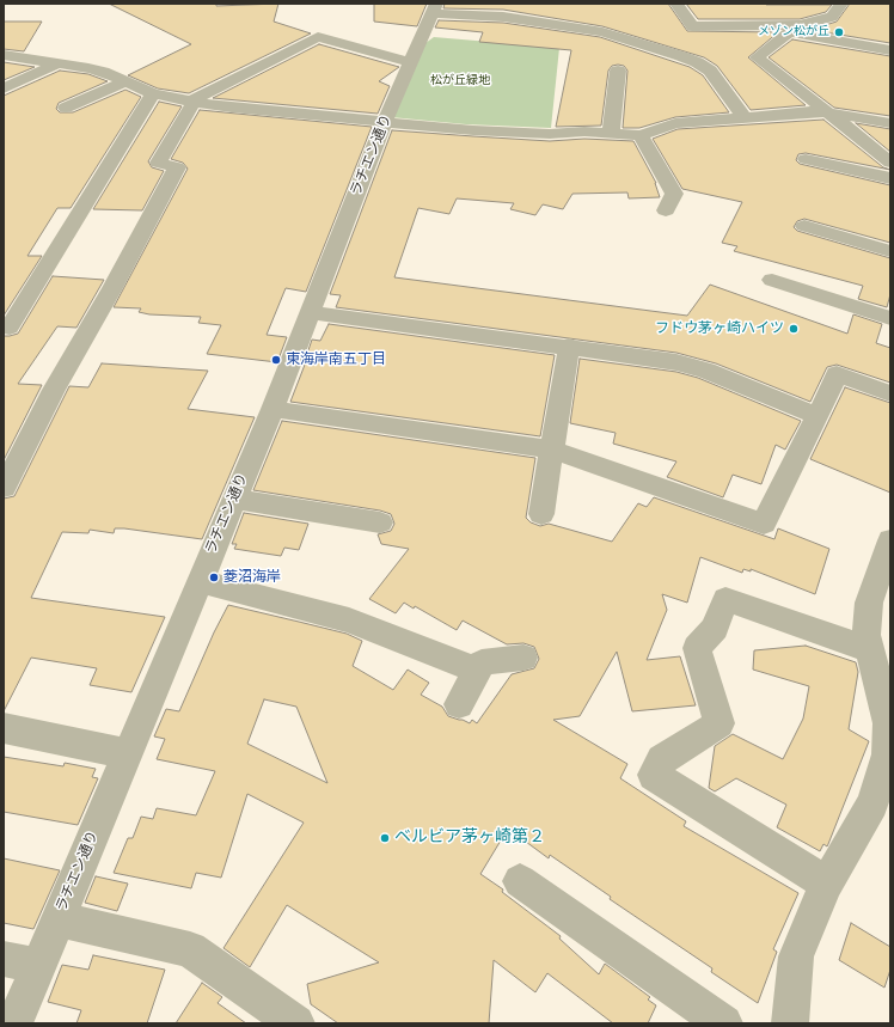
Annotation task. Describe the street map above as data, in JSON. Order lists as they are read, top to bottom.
{
  "streets": {
    "street": ["ラチエン通り"]
  },
  "parks": ["松が丘緑地"],
  "places": [
    "メゾン松が丘",
    "フドウ茅ヶ崎ハイツ",
    "東海岸南五丁目",
    "菱沼海岸",
    "ベルビア茅ヶ崎第２"
  ]
}
